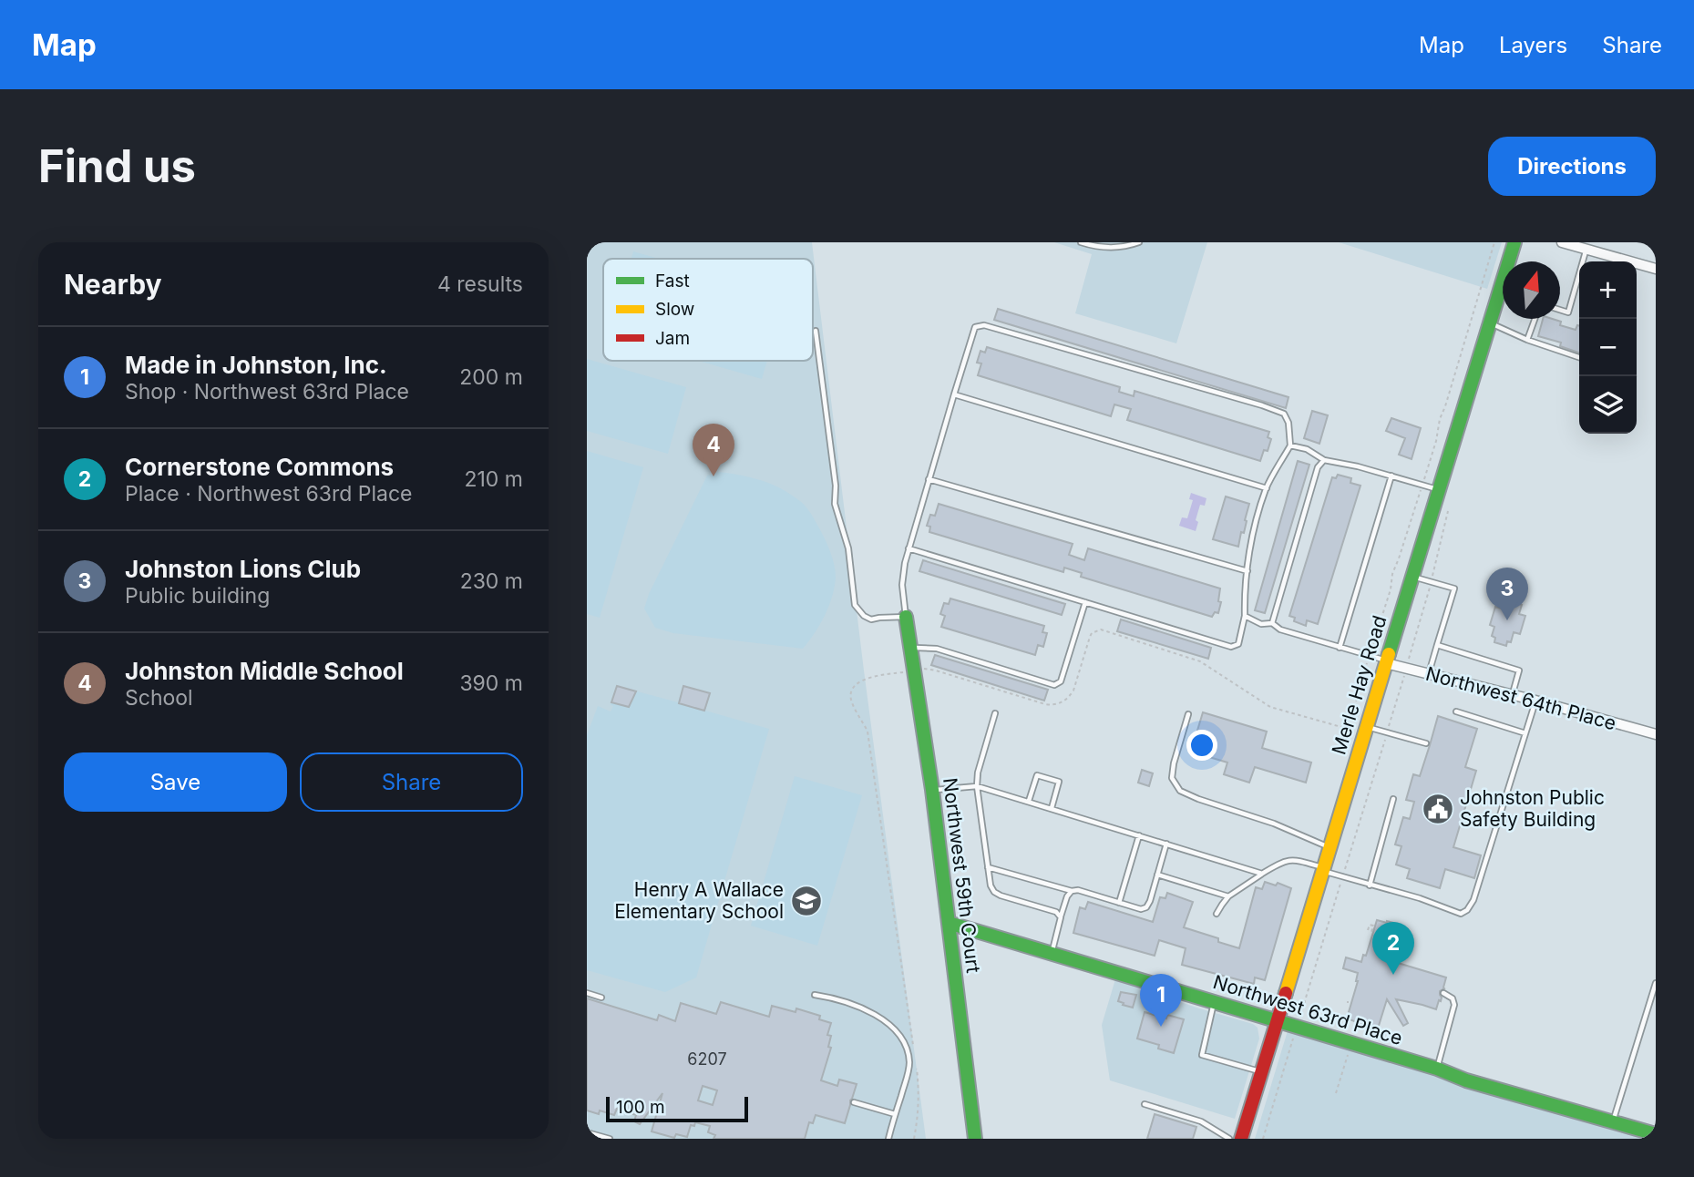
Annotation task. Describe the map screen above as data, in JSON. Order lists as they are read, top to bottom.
{
  "streets": {
    "street": [
      "Merle Hay Road",
      "Northwest 64th Place",
      "Northwest 59th Court",
      "Northwest 63rd Place"
    ]
  },
  "crossings": [
    ["Merle Hay Road", "Northwest 64th Place"],
    ["Merle Hay Road", "Northwest 63rd Place"],
    ["Northwest 59th Court", "Northwest 63rd Place"]
  ],
  "places": {
    "public building": ["Johnston Public Safety Building"],
    "school or university": ["Henry A Wallace Elementary School"]
  },
  "house_numbers": ["6207"],
  "legend": ["Fast", "Slow", "Jam"],
  "scale_bar": "100 m",
  "north": "top",
  "page": {
    "header": "Map",
    "nav": ["Map", "Layers", "Share"],
    "buttons": [
      "Directions",
      ["Save", "Share"]
    ],
    "title": "Find us",
    "heading": ["Nearby", "4 results"],
    "map_buttons": ["+", "−"],
    "list": [
      {
        "mark": "1",
        "name": "Made in Johnston, Inc.",
        "note": "Shop · Northwest 63rd Place",
        "value": "200 m"
      },
      {
        "mark": "2",
        "name": "Cornerstone Commons",
        "note": "Place · Northwest 63rd Place",
        "value": "210 m"
      },
      {
        "mark": "3",
        "name": "Johnston Lions Club",
        "note": "Public building",
        "value": "230 m"
      },
      {
        "mark": "4",
        "name": "Johnston Middle School",
        "note": "School",
        "value": "390 m"
      }
    ],
    "pins": [
      "4",
      "3",
      "2",
      "1"
    ],
    "scale": "100 m"
  }
}
